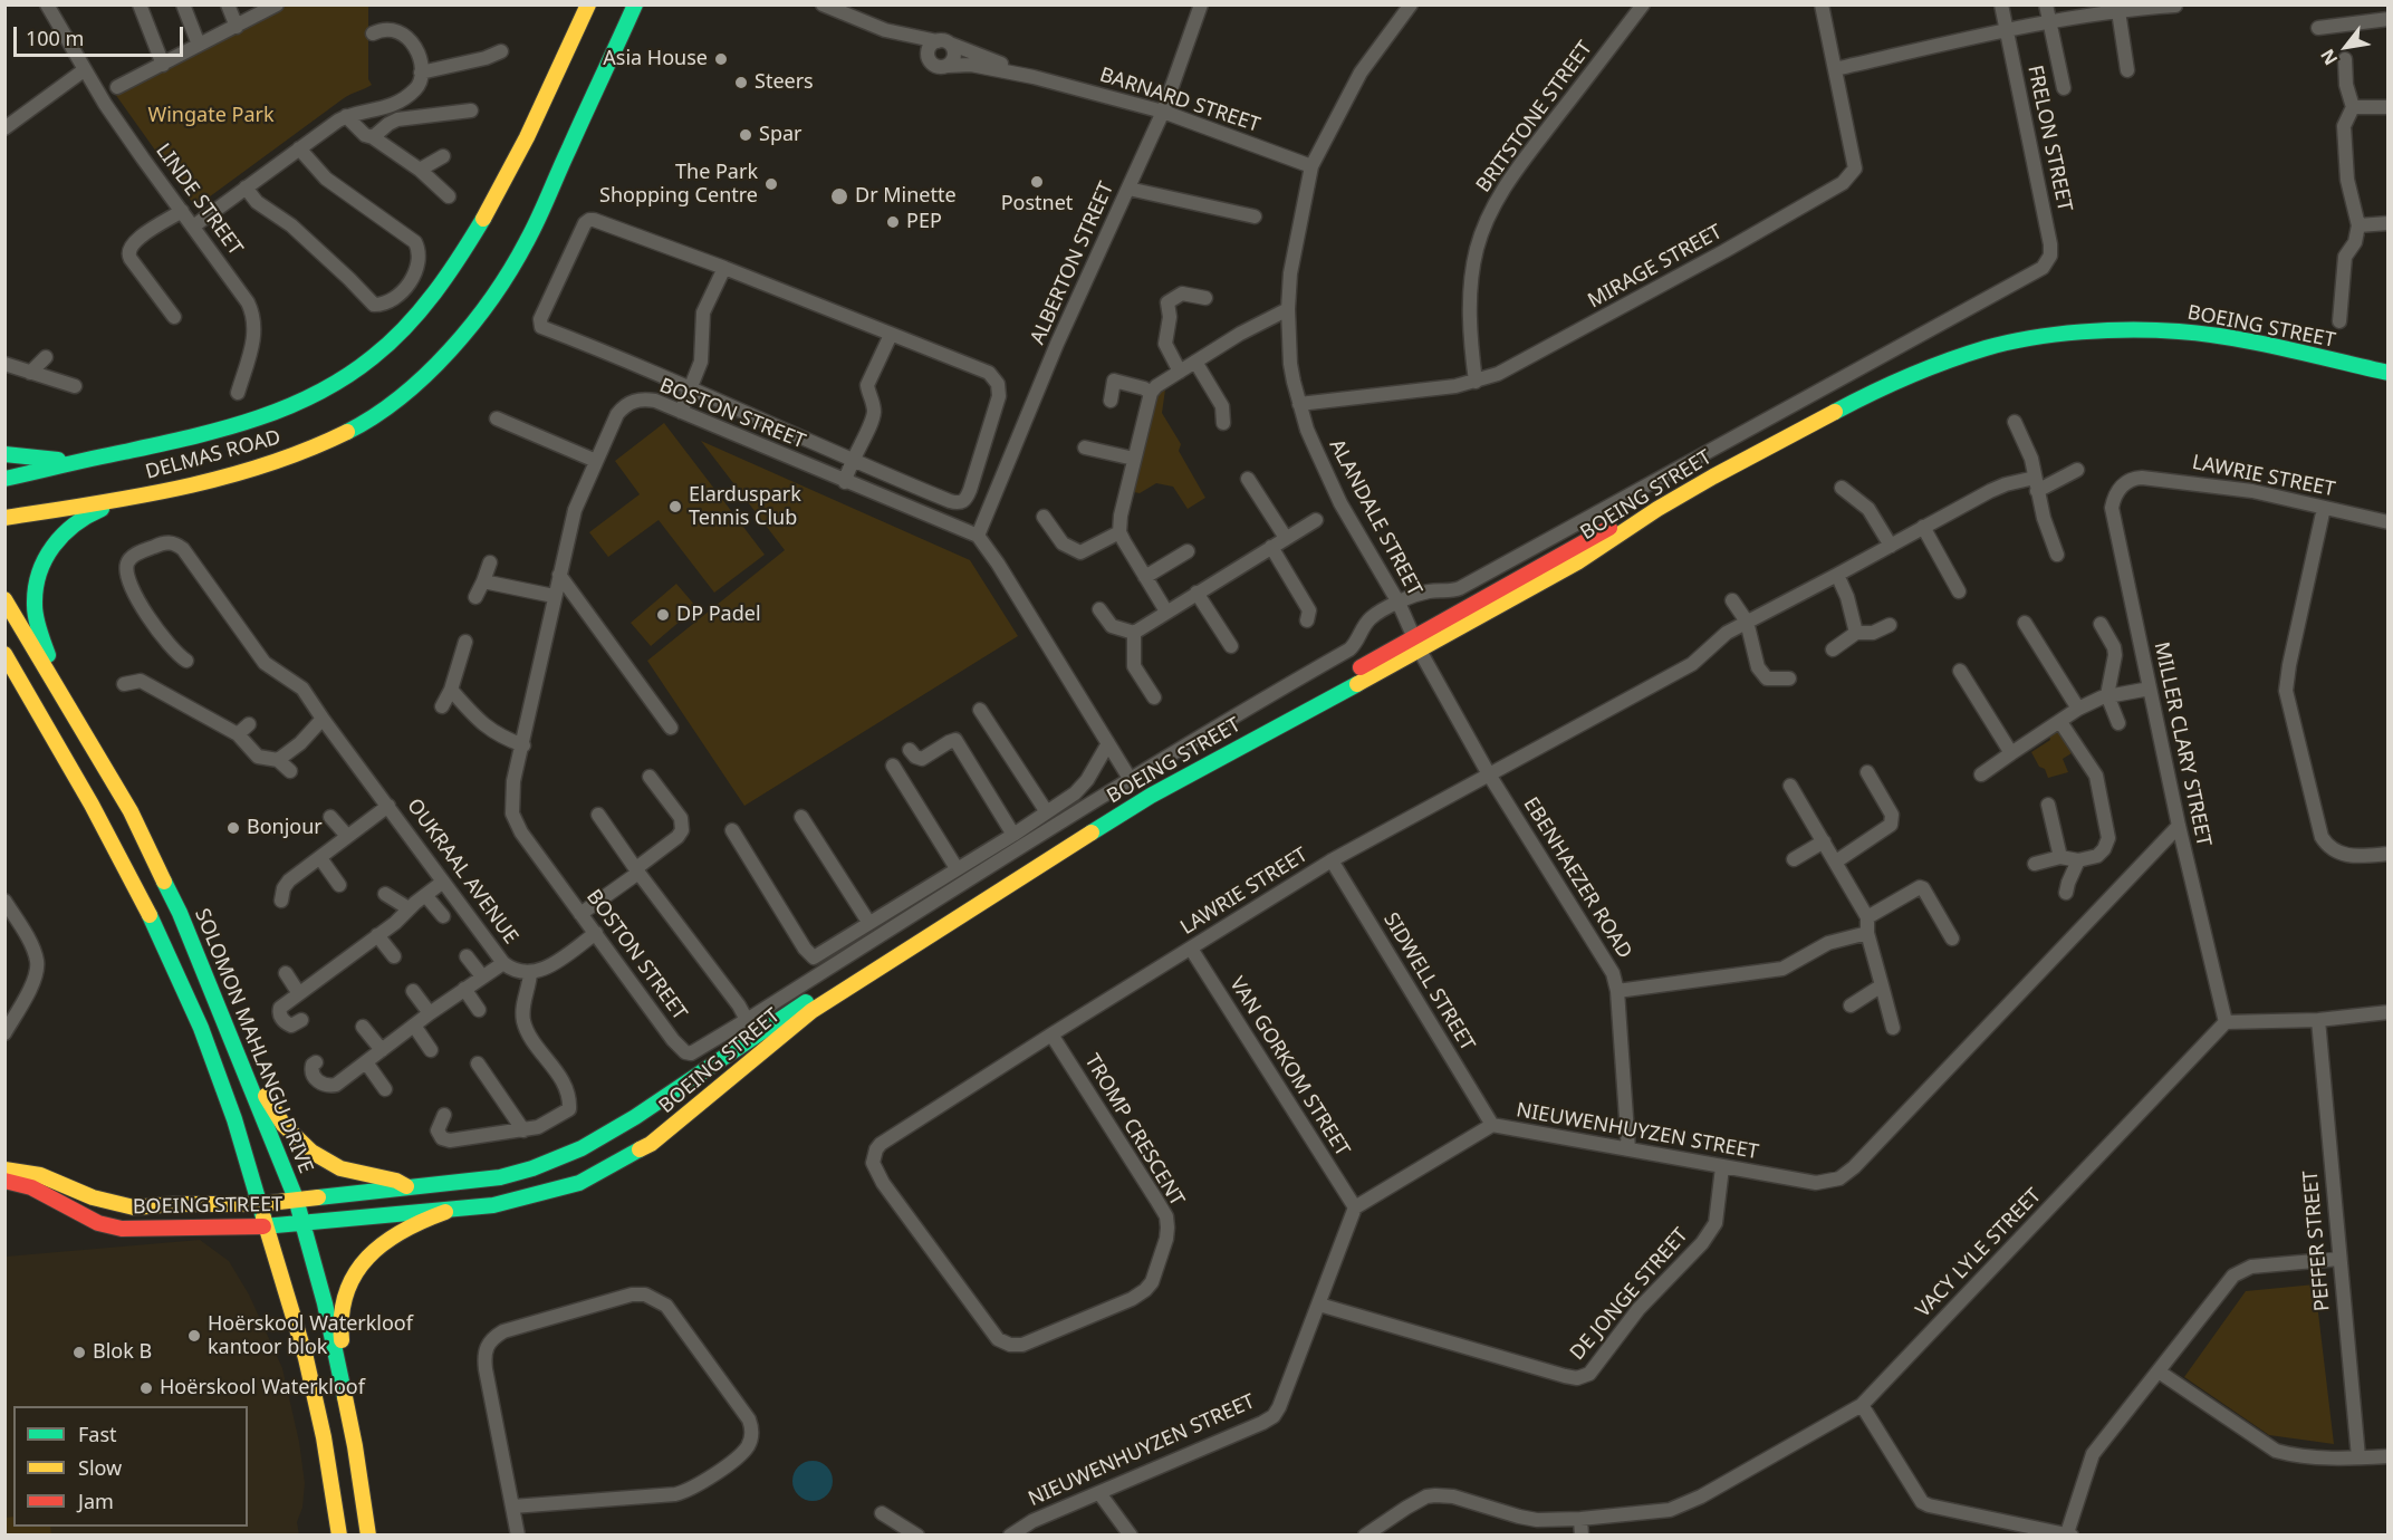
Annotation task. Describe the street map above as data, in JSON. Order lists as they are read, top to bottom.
{
  "streets": {
    "main road": ["BOEING STREET", "DELMAS ROAD", "SOLOMON MAHLANGU DRIVE"],
    "street": [
      "BARNARD STREET",
      "BRITSTONE STREET",
      "FRELON STREET",
      "LINDE STREET",
      "ALBERTON STREET",
      "MIRAGE STREET",
      "BOSTON STREET",
      "LAWRIE STREET",
      "ALANDALE STREET",
      "MILLER CLARY STREET",
      "OUKRAAL AVENUE",
      "EBENHAEZER ROAD",
      "SIDWELL STREET",
      "VAN GORKOM STREET",
      "TROMP CRESCENT",
      "NIEUWENHUYZEN STREET",
      "PEFFER STREET",
      "VACY LYLE STREET",
      "DE JONGE STREET"
    ]
  },
  "crossings": [
    ["BARNARD STREET", "ALBERTON STREET"],
    ["BARNARD STREET", "ALANDALE STREET"],
    ["BRITSTONE STREET", "MIRAGE STREET"],
    ["FRELON STREET", "BOEING STREET"],
    ["ALBERTON STREET", "BOSTON STREET"],
    ["MIRAGE STREET", "ALANDALE STREET"],
    ["BOEING STREET", "BOSTON STREET"],
    ["BOEING STREET", "ALANDALE STREET"],
    ["BOEING STREET", "EBENHAEZER ROAD"],
    ["BOEING STREET", "SOLOMON MAHLANGU DRIVE"],
    ["LAWRIE STREET", "MILLER CLARY STREET"],
    ["LAWRIE STREET", "EBENHAEZER ROAD"],
    ["LAWRIE STREET", "SIDWELL STREET"],
    ["LAWRIE STREET", "VAN GORKOM STREET"],
    ["LAWRIE STREET", "TROMP CRESCENT"],
    ["ALANDALE STREET", "EBENHAEZER ROAD"],
    ["MILLER CLARY STREET", "NIEUWENHUYZEN STREET"],
    ["MILLER CLARY STREET", "VACY LYLE STREET"],
    ["EBENHAEZER ROAD", "NIEUWENHUYZEN STREET"],
    ["SIDWELL STREET", "NIEUWENHUYZEN STREET"],
    ["VAN GORKOM STREET", "NIEUWENHUYZEN STREET"],
    ["NIEUWENHUYZEN STREET", "DE JONGE STREET"]
  ],
  "parks": ["Wingate Park"],
  "places": [
    "Asia House",
    "Steers",
    "Spar",
    "Postnet",
    "The Park Shopping Centre",
    "Dr Minette",
    "PEP",
    "Elarduspark Tennis Club",
    "DP Padel",
    "Bonjour",
    "Hoërskool Waterkloof kantoor blok",
    "Blok B",
    "Hoërskool Waterkloof"
  ],
  "legend": ["Fast", "Slow", "Jam"],
  "scale_bar": "100 m",
  "north": "bottom left"
}
